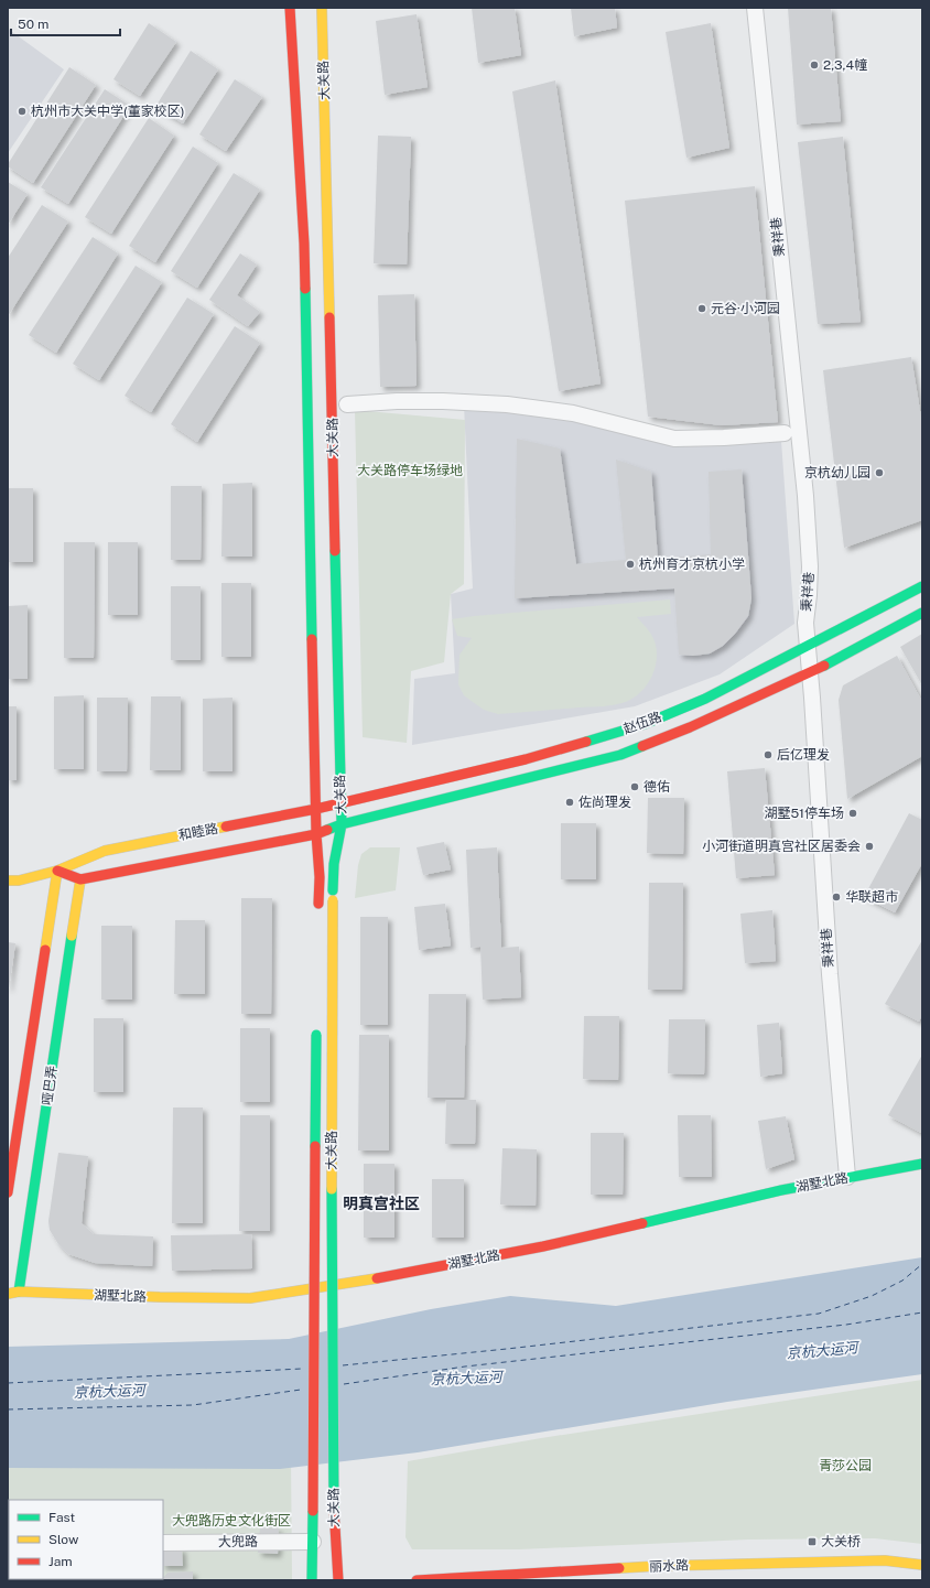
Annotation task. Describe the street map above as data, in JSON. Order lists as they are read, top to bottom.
{
  "streets": {
    "main road": [
      "大关路",
      "赵伍路",
      "和睦路",
      "哑巴弄",
      "湖墅北路",
      "丽水路"
    ],
    "street": ["秉祥巷", "大兜路"]
  },
  "crossings": [
    ["大关路", "赵伍路"],
    ["大关路", "和睦路"],
    ["大关路", "大兜路"],
    ["秉祥巷", "赵伍路"],
    ["秉祥巷", "湖墅北路"],
    ["赵伍路", "和睦路"],
    ["和睦路", "哑巴弄"],
    ["哑巴弄", "湖墅北路"]
  ],
  "districts": ["明真宫社区"],
  "water": ["京杭大运河"],
  "parks": ["大关路停车场绿地", "青莎公园", "大兜路历史文化街区"],
  "places": {
    "other": [
      "2,3,4幢",
      "杭州市大关中学(董家校区)",
      "元谷·小河园",
      "京杭幼儿园",
      "杭州育才京杭小学",
      "后亿理发",
      "德佑",
      "佐尚理发",
      "湖墅51停车场",
      "小河街道明真宫社区居委会",
      "华联超市"
    ],
    "transit": ["大关桥"]
  },
  "legend": ["Fast", "Slow", "Jam"],
  "scale_bar": "50 m"
}
